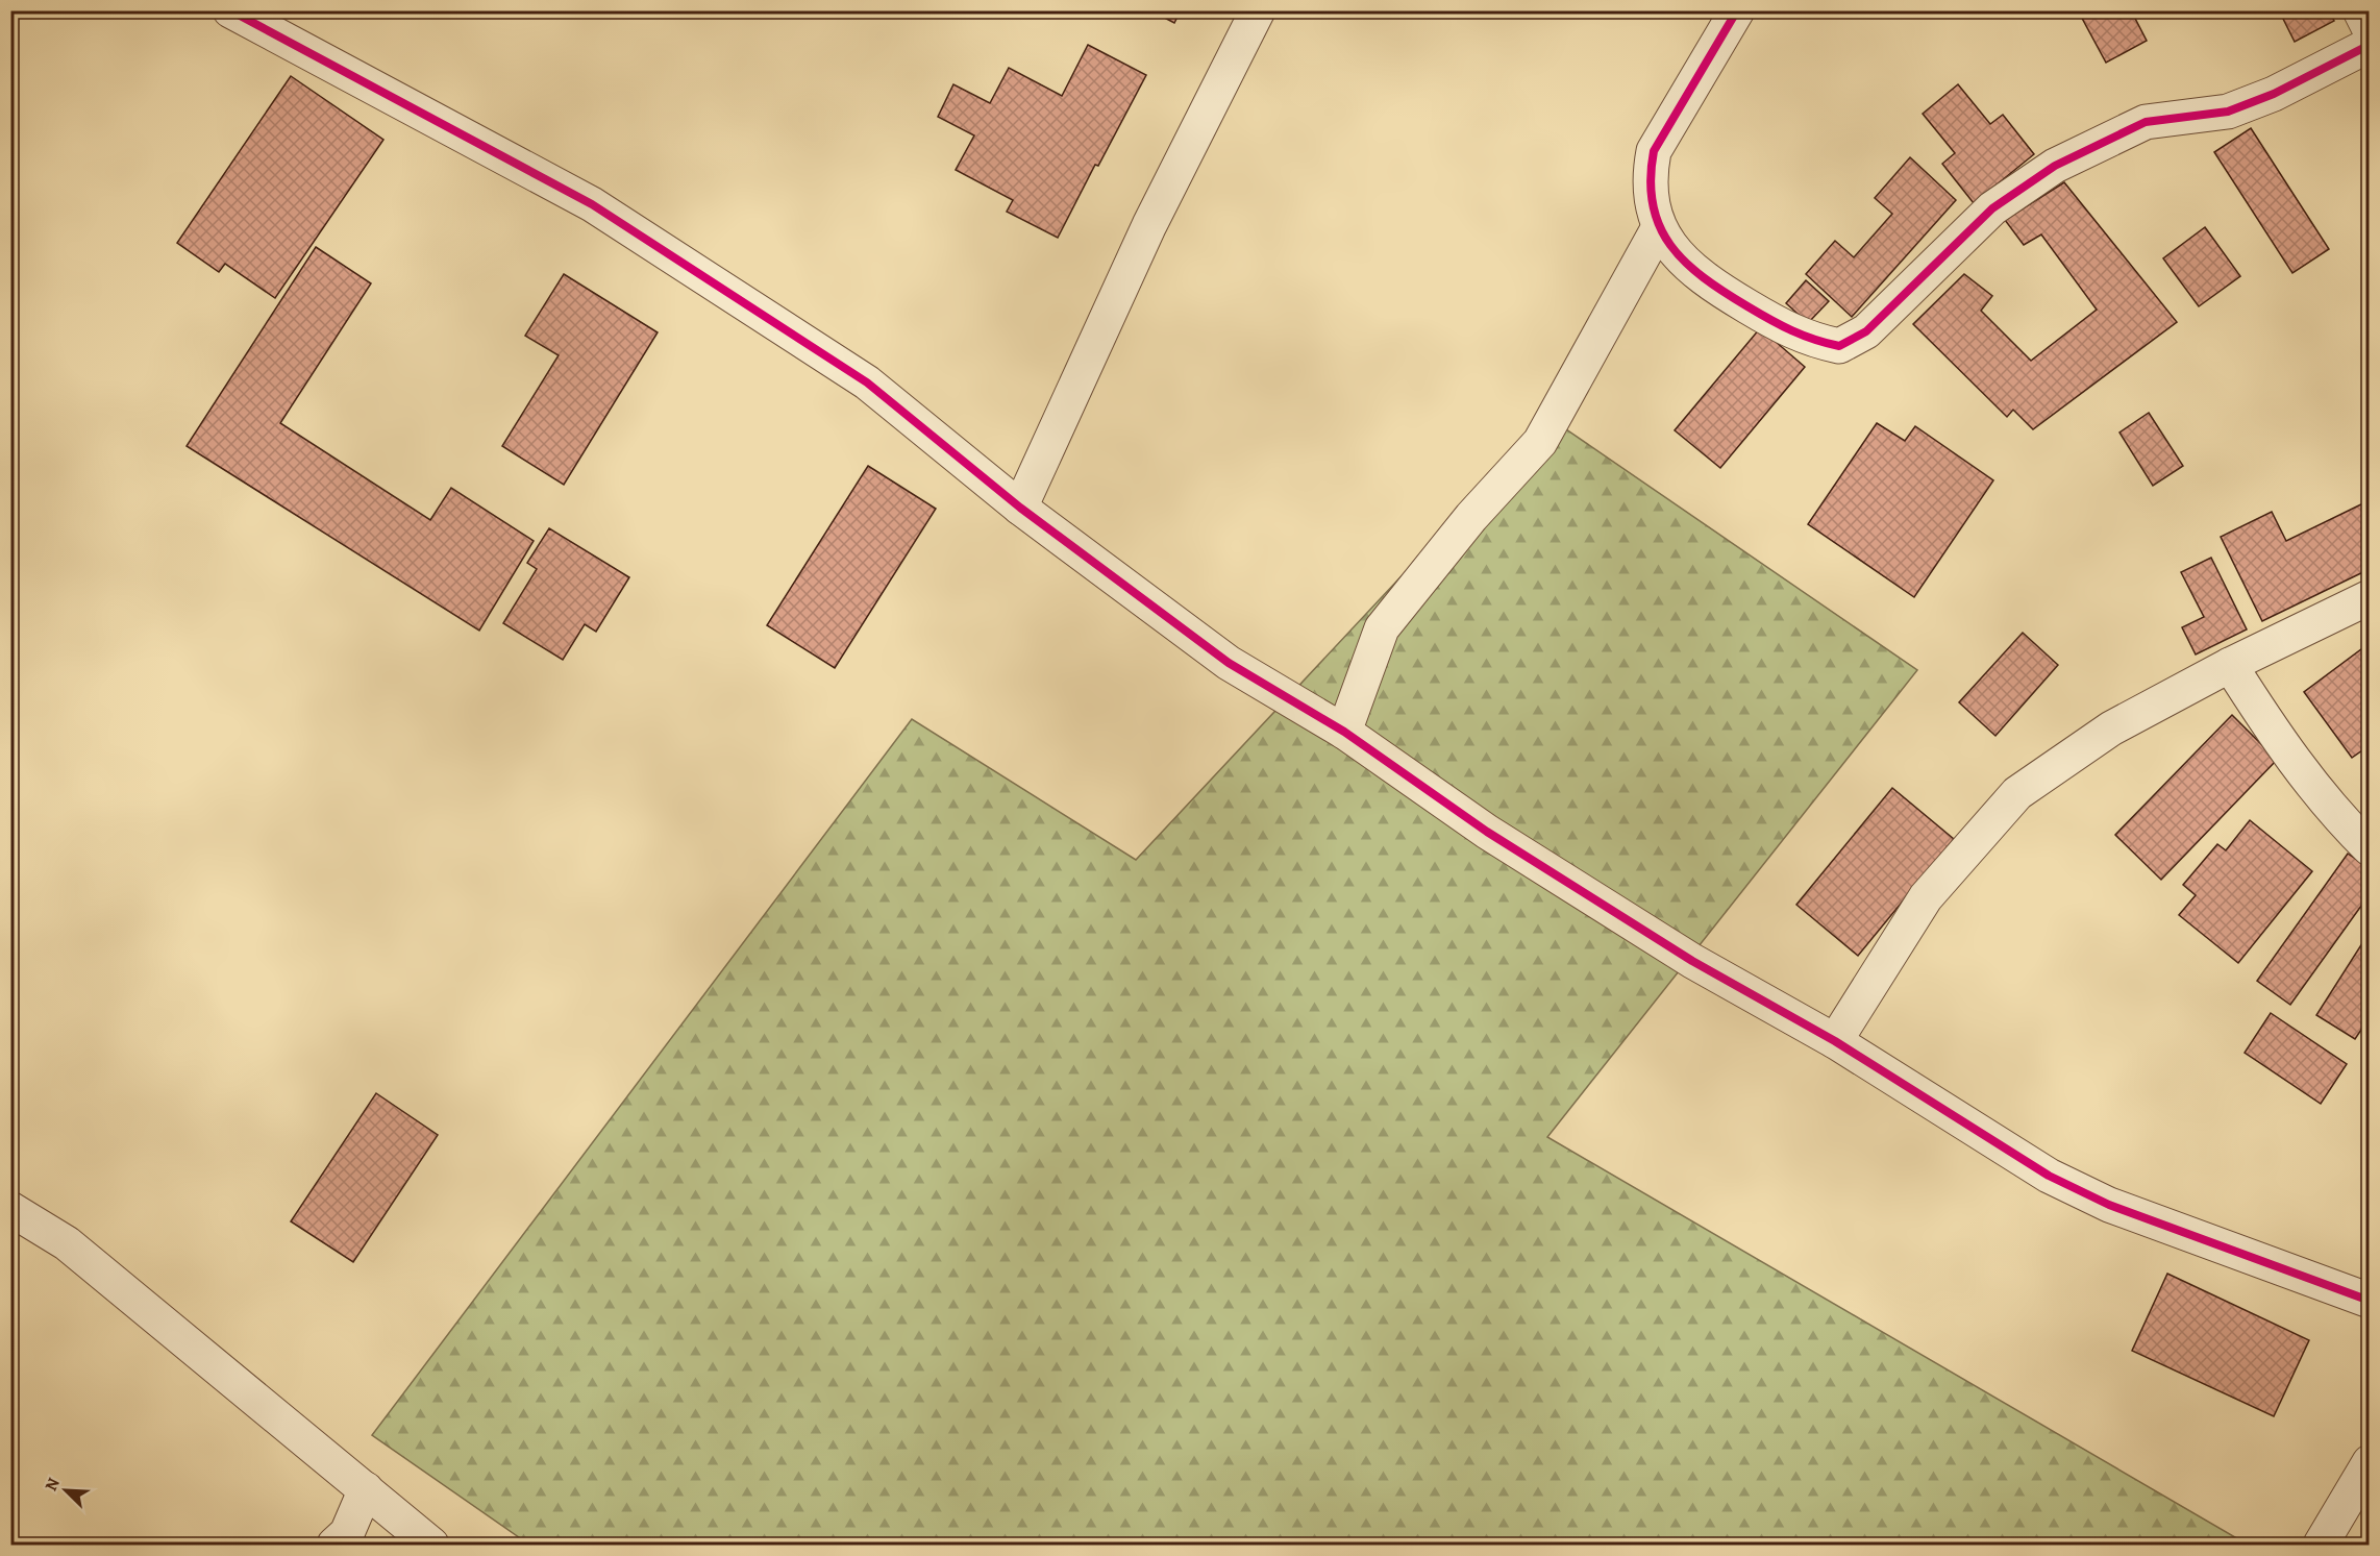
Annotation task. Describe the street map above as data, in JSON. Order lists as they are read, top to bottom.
{
  "north": "top left"
}
